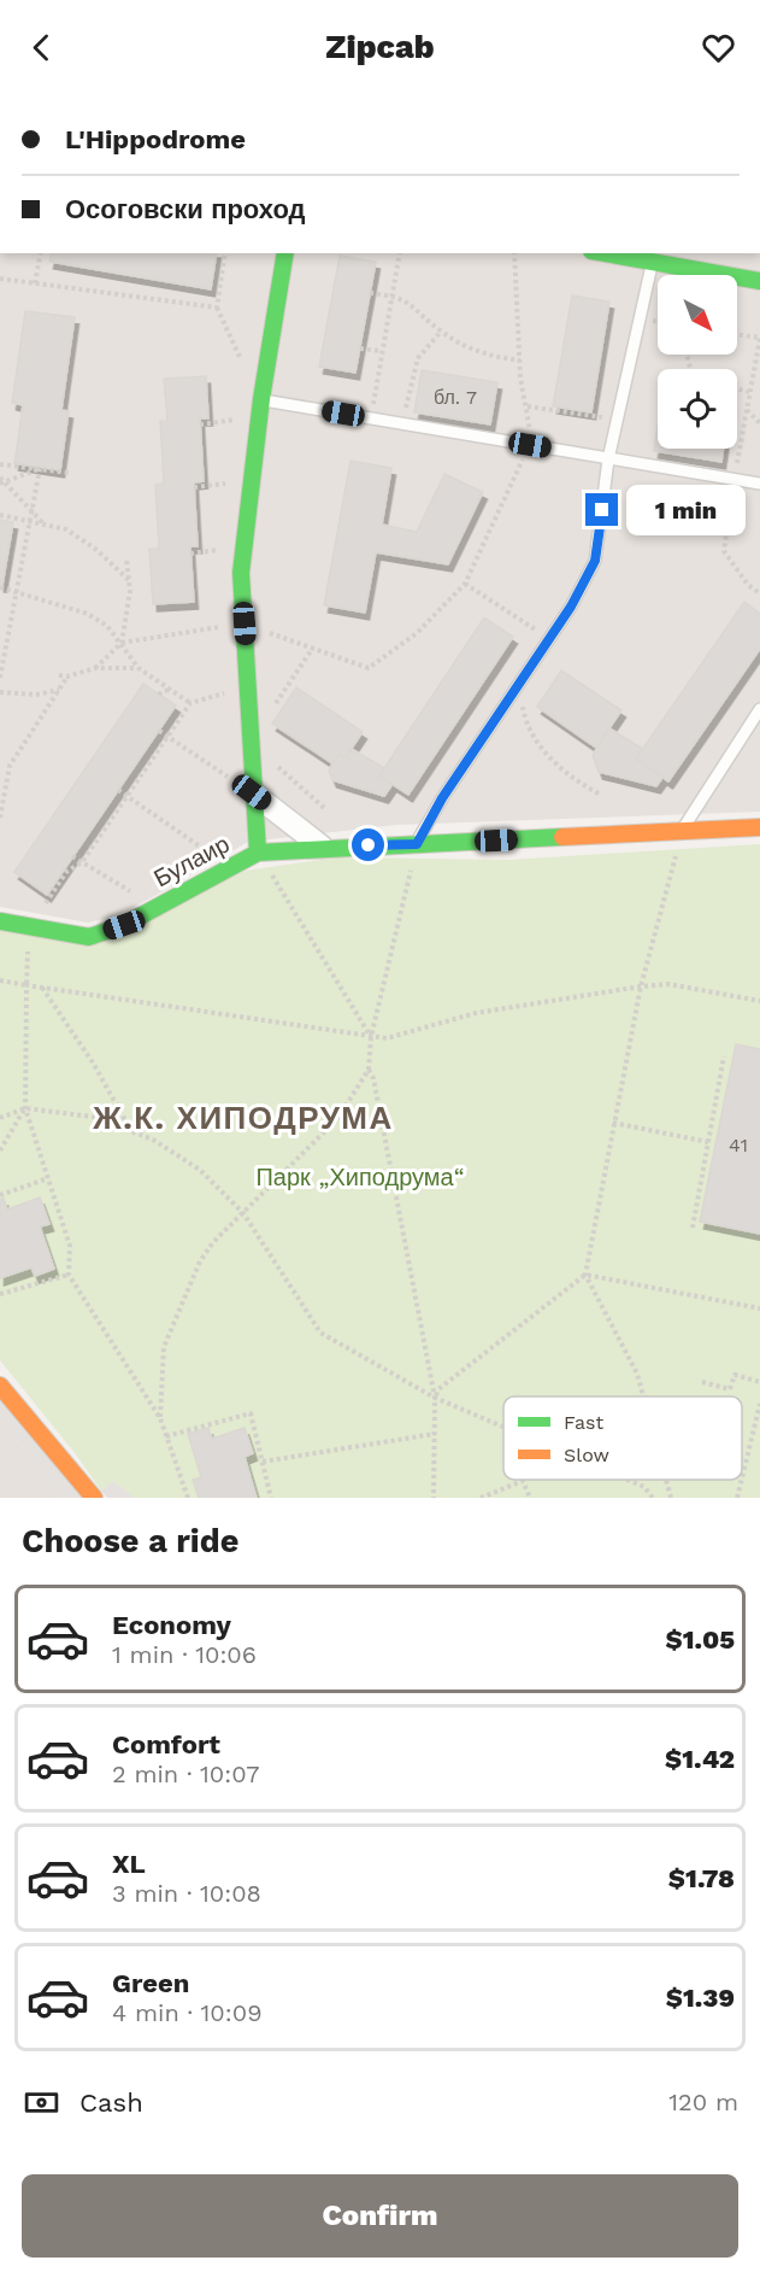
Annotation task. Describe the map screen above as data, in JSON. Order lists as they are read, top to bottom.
{
  "streets": {
    "street": ["Булаир"]
  },
  "districts": ["Ж.К. ХИПОДРУМА"],
  "parks": ["Парк „Хиподрума“"],
  "house_numbers": ["бл. 7", "41"],
  "legend": ["Fast", "Slow"],
  "north": "bottom right",
  "page": {
    "header": "Zipcab",
    "banner": ["L'Hippodrome", "Осоговски проход"],
    "bubble": "1 min",
    "heading": "Choose a ride",
    "list": [
      {
        "name": "Economy",
        "note": "1 min · 10:06",
        "value": "$1.05"
      },
      {
        "name": "Comfort",
        "note": "2 min · 10:07",
        "value": "$1.42"
      },
      {
        "name": "XL",
        "note": "3 min · 10:08",
        "value": "$1.78"
      },
      {
        "name": "Green",
        "note": "4 min · 10:09",
        "value": "$1.39"
      }
    ],
    "pay": ["Cash", "120 m"],
    "buttons": "Confirm"
  }
}
